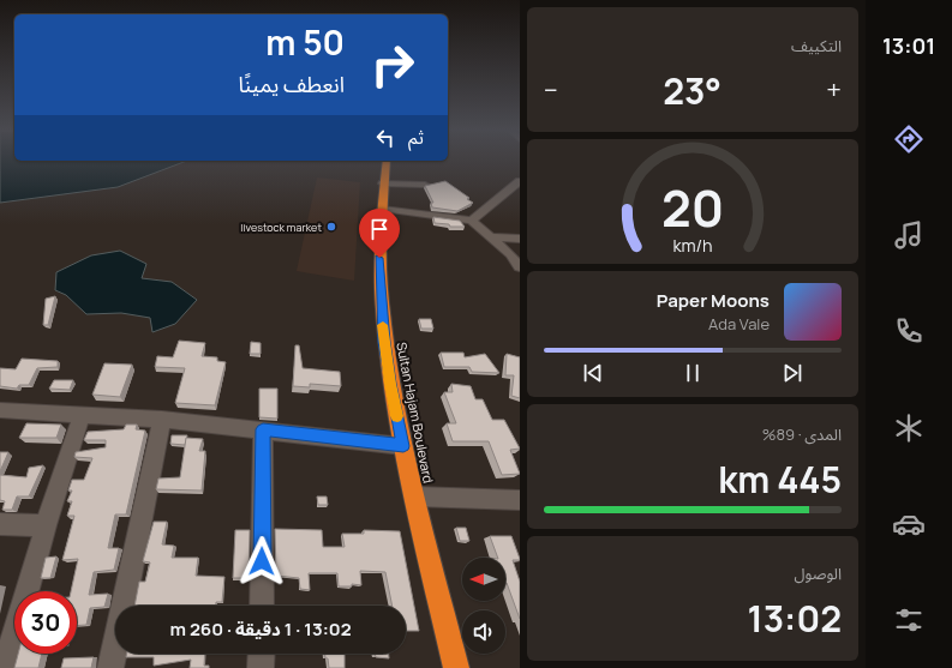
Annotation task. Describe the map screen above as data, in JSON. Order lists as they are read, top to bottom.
{
  "streets": {
    "highway": ["Sultan Hajam Boulevard"]
  },
  "places": ["livestock market"],
  "north": "left",
  "page": {
    "tabs": "13:01",
    "tile": [
      "التكييف",
      ["المدى · 89%", "445 km"],
      ["الوصول", "13:02"]
    ],
    "turn": ["50 m", "انعطف يمينًا"],
    "heat": ["−", "23°", "+"],
    "then": "ثم",
    "song": ["Paper Moons", "Ada Vale"],
    "limit": "30",
    "trip": "13:02 · 1 دقيقة · 260 m",
    "gauge": ["20", "km/h"]
  }
}
